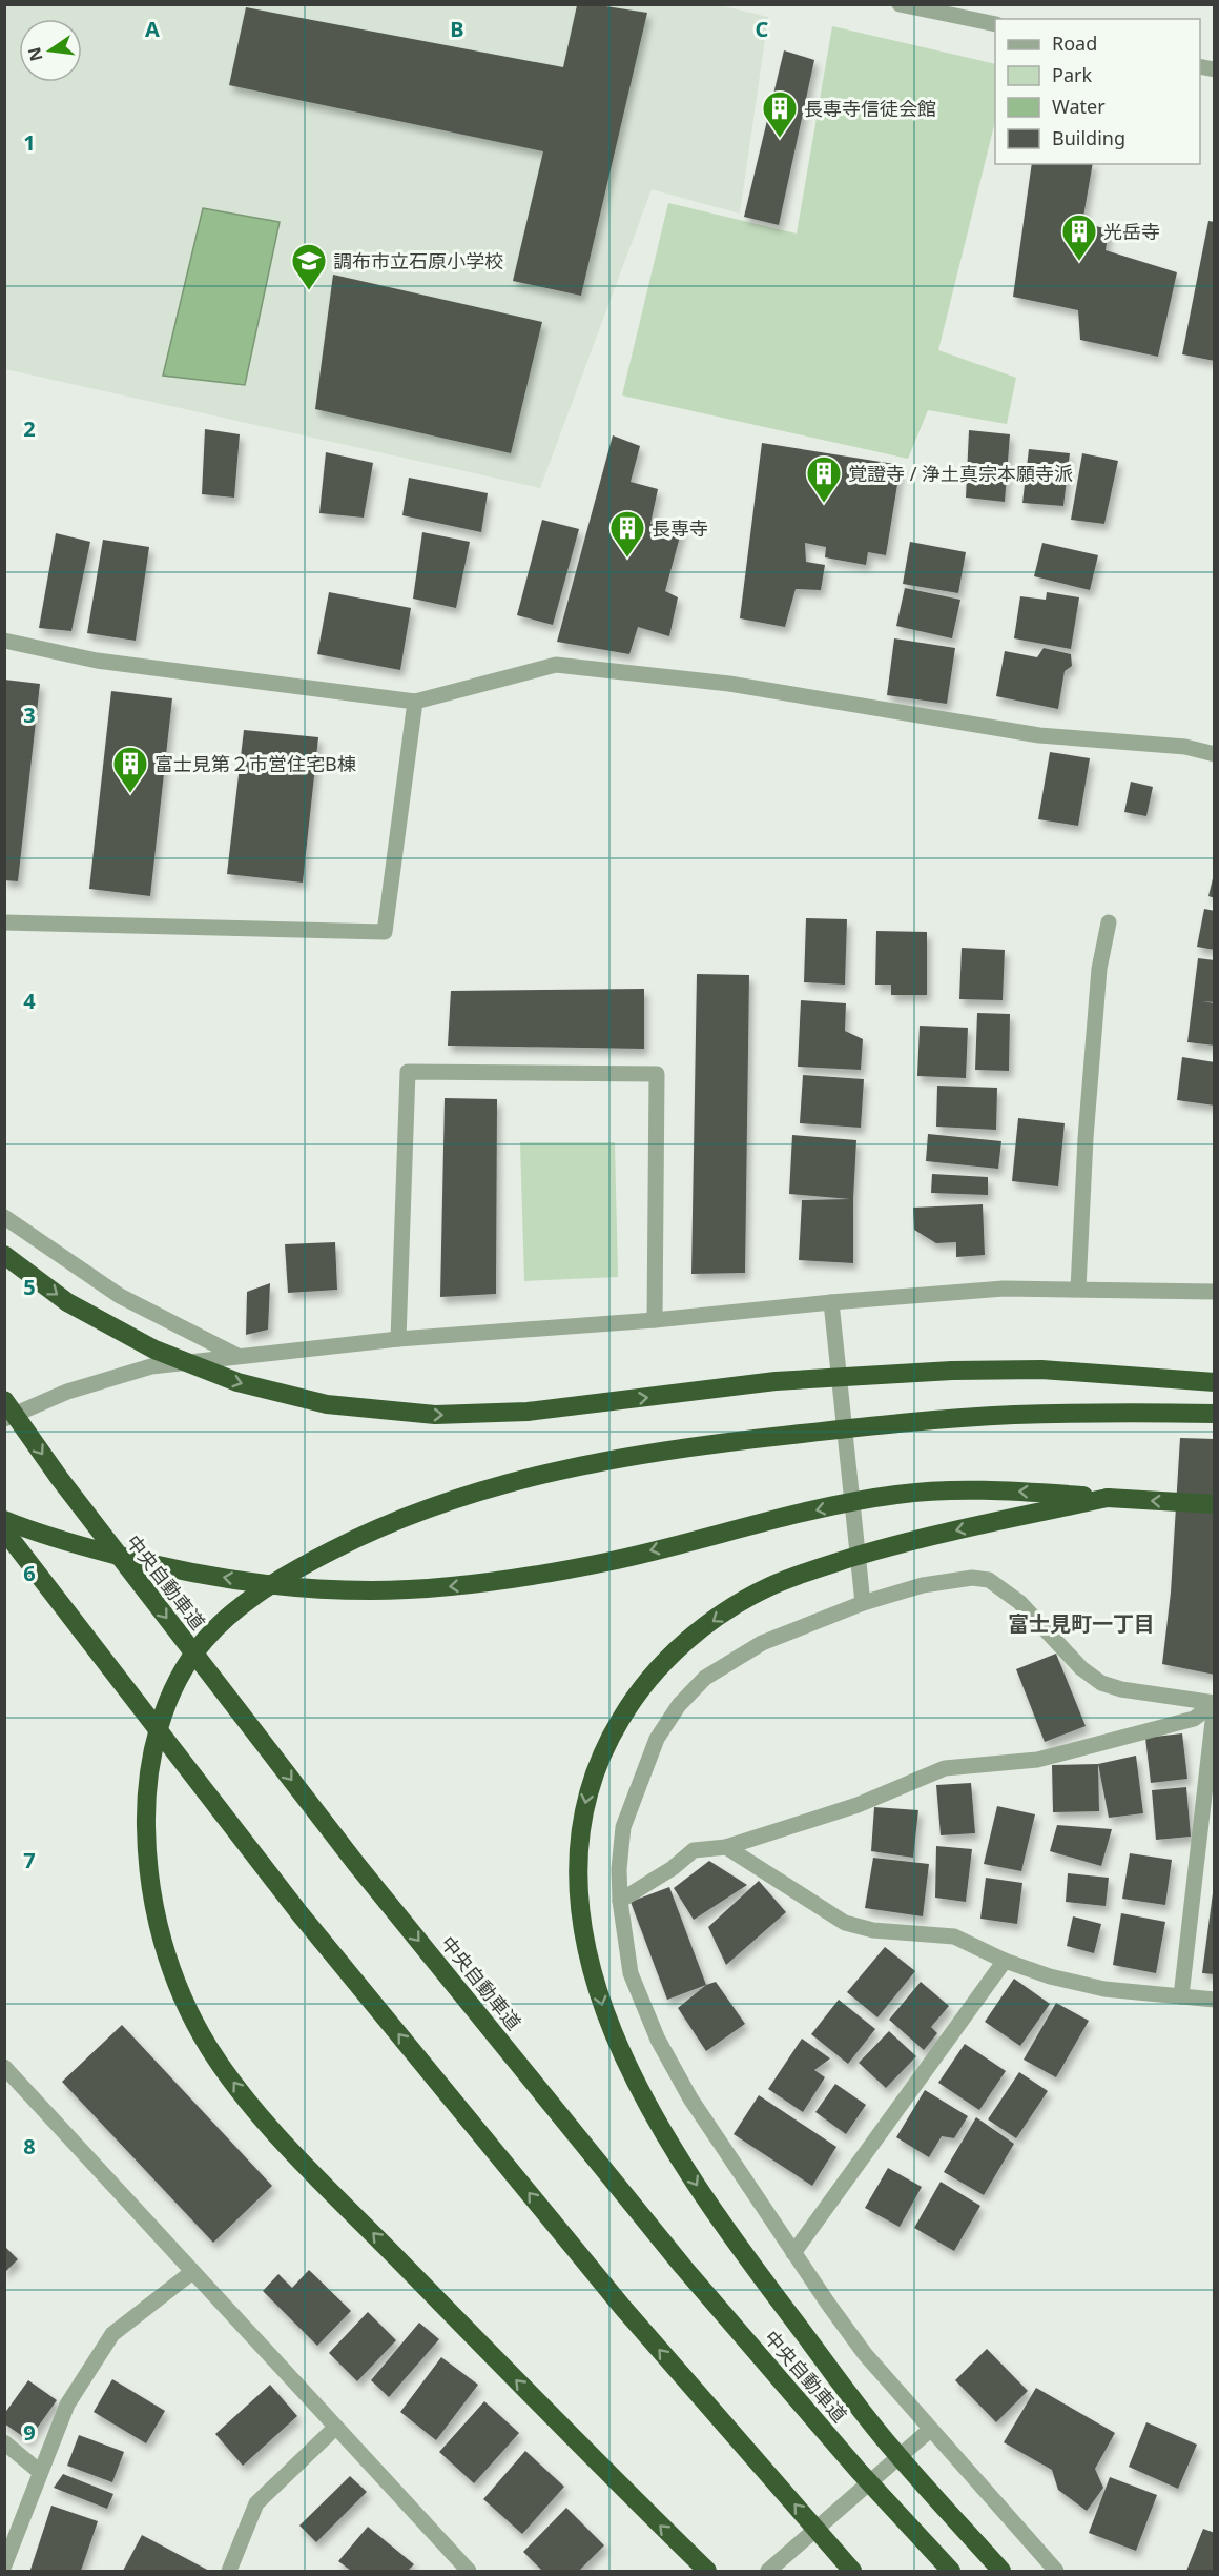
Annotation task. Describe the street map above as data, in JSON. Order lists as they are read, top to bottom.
{
  "streets": {
    "highway": ["中央自動車道"]
  },
  "districts": ["富士見町一丁目"],
  "places": {
    "building": [
      "長専寺信徒会館",
      "光岳寺",
      "覚證寺 / 浄土真宗本願寺派",
      "長専寺",
      "富士見第２市営住宅B棟"
    ],
    "school or university": ["調布市立石原小学校"]
  },
  "legend": [
    "Road",
    "Park",
    "Water",
    "Building"
  ],
  "north": "left",
  "grid": {
    "columns": ["A", "B", "C"],
    "rows": [
      "1",
      "2",
      "3",
      "4",
      "5",
      "6",
      "7",
      "8",
      "9"
    ]
  }
}
